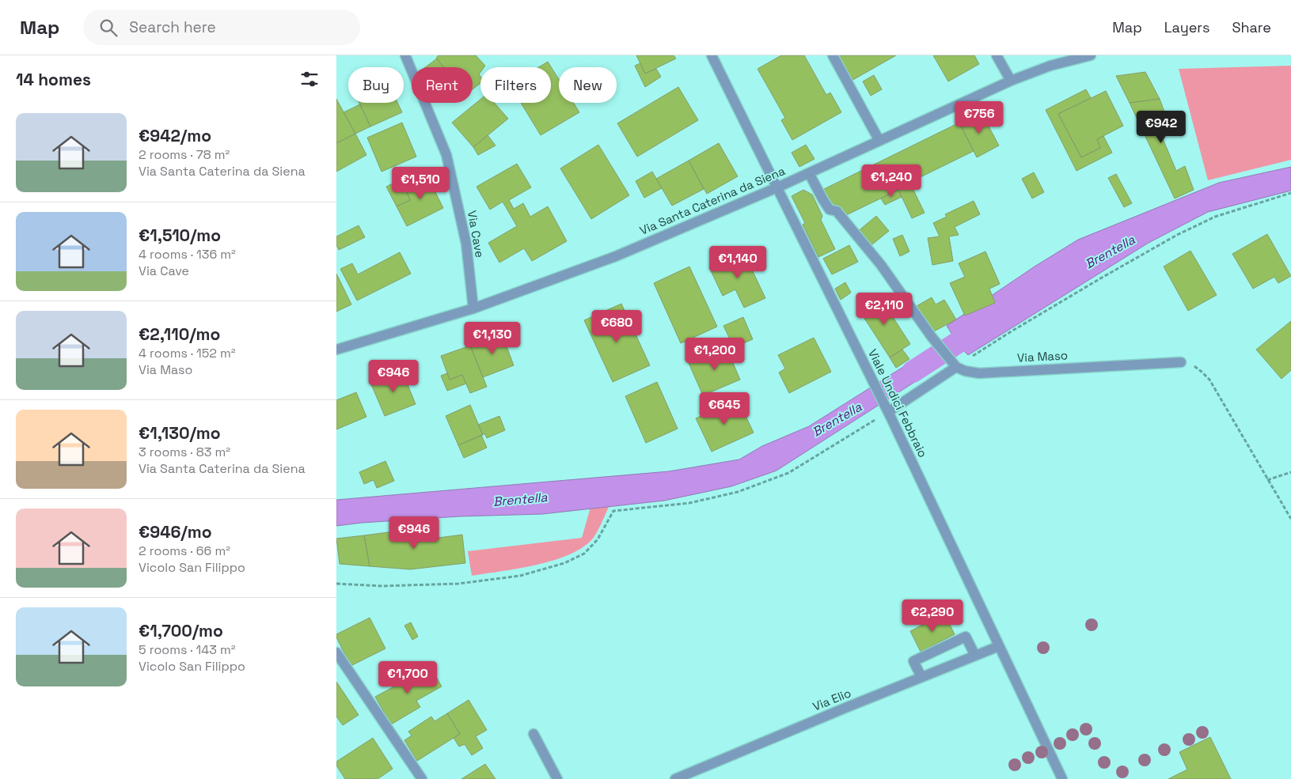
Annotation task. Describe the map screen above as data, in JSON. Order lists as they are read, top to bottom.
{
  "streets": {
    "street": [
      "Via Santa Caterina da Siena",
      "Via Cave",
      "Via Maso",
      "Viale Undici Febbraio",
      "Via Elio"
    ]
  },
  "crossings": [
    ["Via Santa Caterina da Siena", "Via Cave"],
    ["Via Santa Caterina da Siena", "Viale Undici Febbraio"],
    ["Viale Undici Febbraio", "Via Elio"]
  ],
  "water": ["Brentella"],
  "page": {
    "header": "Map",
    "search": "Search here",
    "nav": ["Map", "Layers", "Share"],
    "heading": "14 homes",
    "chip": [
      "Buy",
      "Rent",
      "Filters",
      "New"
    ],
    "price": [
      "€756",
      "€942",
      "€1,240",
      "€1,510",
      "€1,140",
      "€2,110",
      "€680",
      "€1,130",
      "€1,200",
      "€946",
      "€645",
      "€946",
      "€2,290",
      "€1,700"
    ],
    "list": [
      {
        "name": "€942/mo",
        "note": "2 rooms · 78 m² · Via Santa Caterina da Siena"
      },
      {
        "name": "€1,510/mo",
        "note": "4 rooms · 136 m² · Via Cave"
      },
      {
        "name": "€2,110/mo",
        "note": "4 rooms · 152 m² · Via Maso"
      },
      {
        "name": "€1,130/mo",
        "note": "3 rooms · 83 m² · Via Santa Caterina da Siena"
      },
      {
        "name": "€946/mo",
        "note": "2 rooms · 66 m² · Vicolo San Filippo"
      },
      {
        "name": "€1,700/mo",
        "note": "5 rooms · 143 m² · Vicolo San Filippo"
      }
    ]
  }
}
